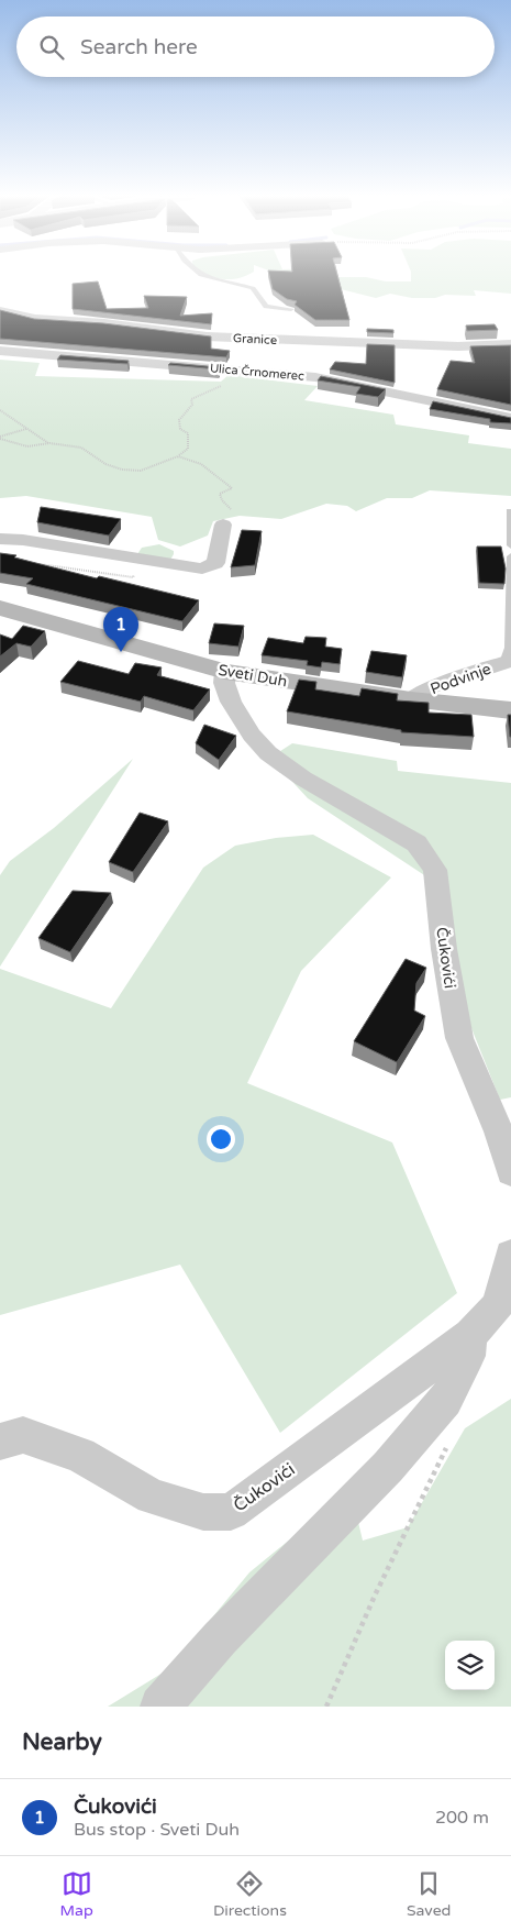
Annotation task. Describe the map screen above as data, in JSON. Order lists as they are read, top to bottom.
{
  "streets": {
    "main road": ["Sveti Duh"],
    "street": [
      "Granice",
      "Ulica Črnomerec",
      "Podvinje",
      "Čukovići"
    ]
  },
  "crossings": [
    ["Sveti Duh", "Podvinje"],
    ["Sveti Duh", "Čukovići"]
  ],
  "page": {
    "search": "Search here",
    "pins": "1",
    "heading": "Nearby",
    "list": [
      {
        "mark": "1",
        "name": "Čukovići",
        "note": "Bus stop · Sveti Duh",
        "value": "200 m"
      }
    ],
    "nav": ["Map", "Directions", "Saved"]
  }
}
